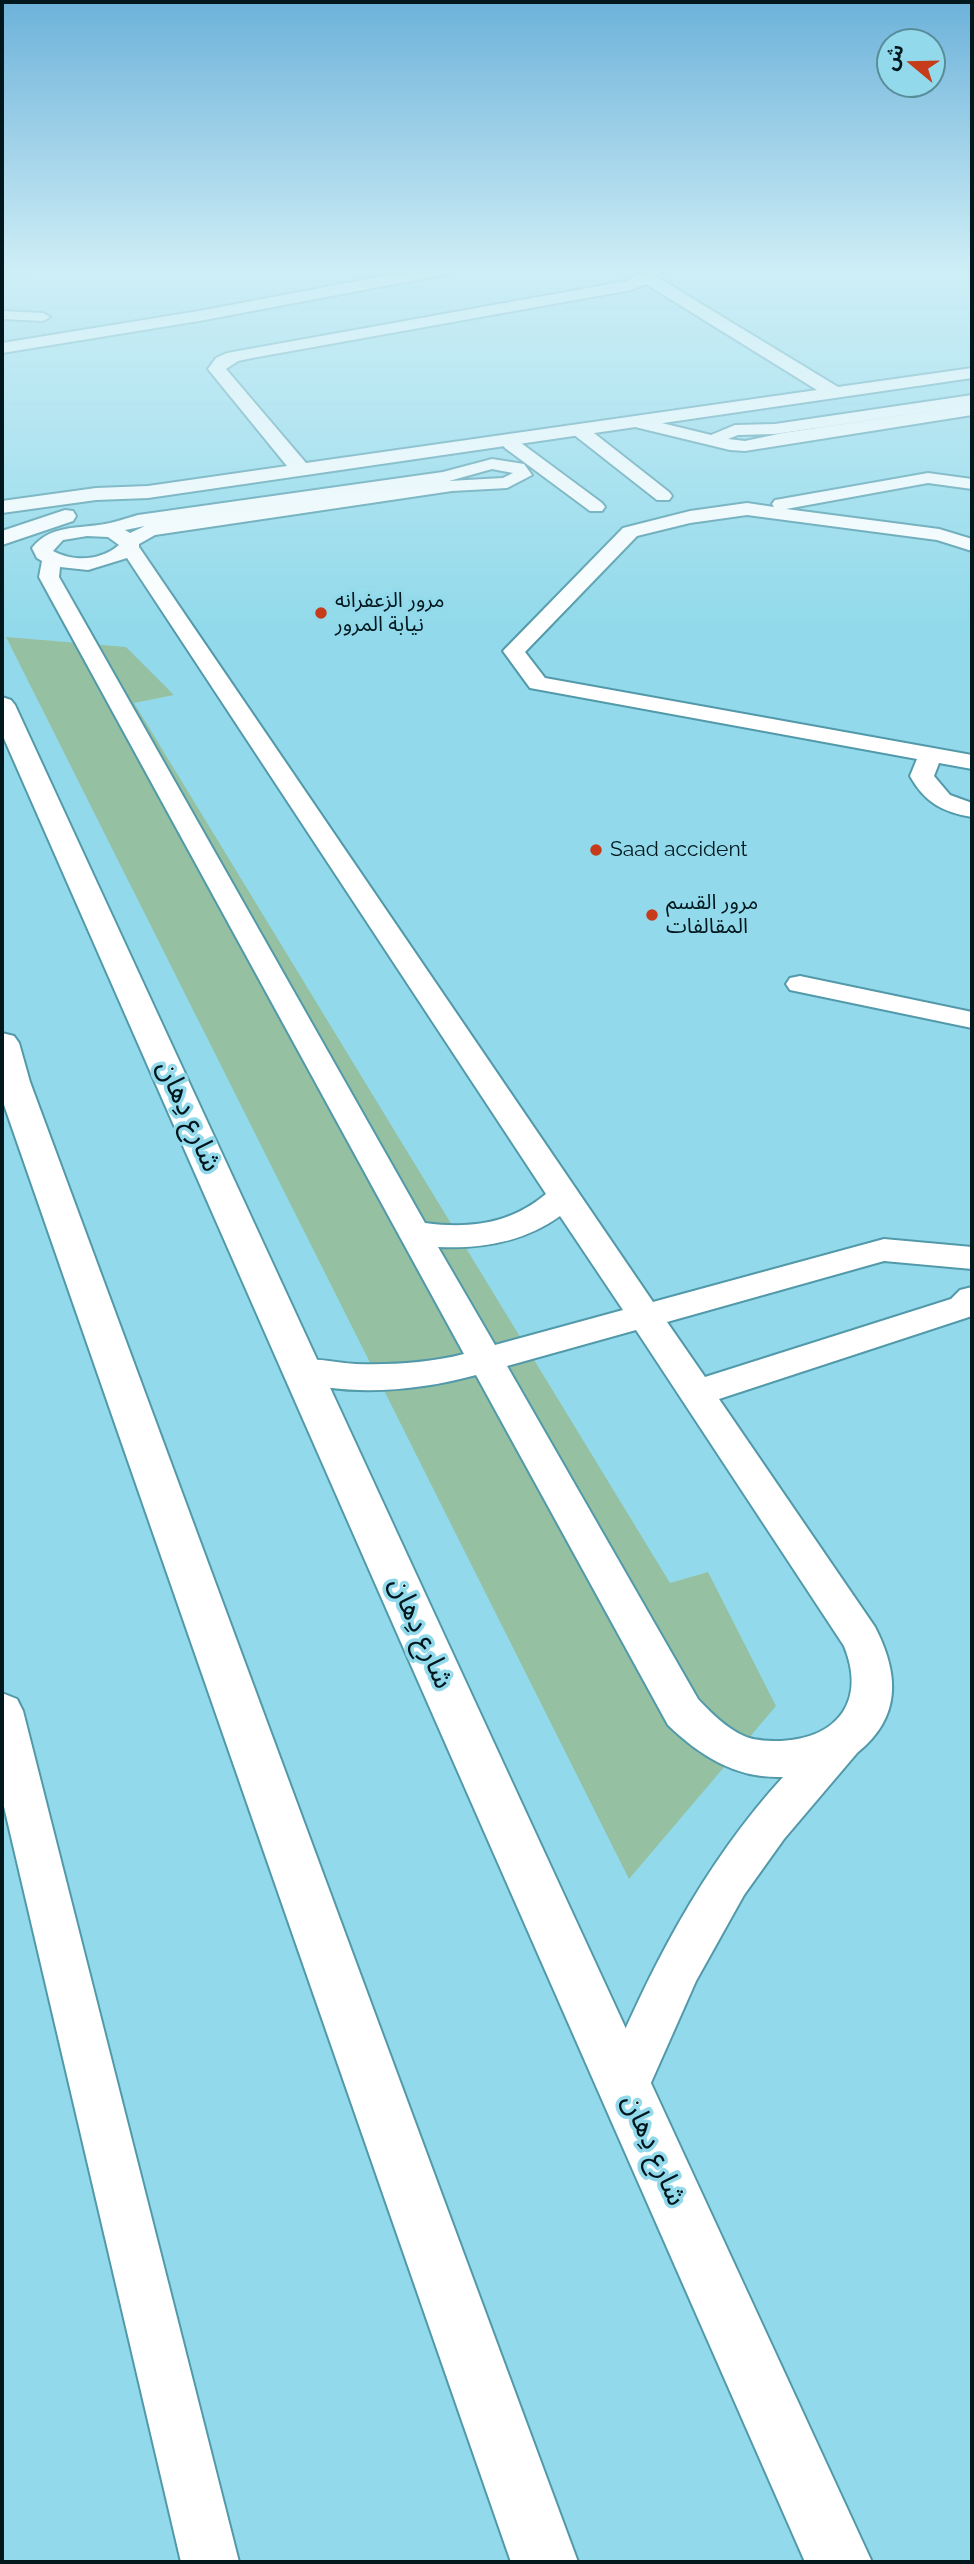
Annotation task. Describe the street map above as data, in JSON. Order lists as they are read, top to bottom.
{
  "streets": {
    "main road": ["شارع دِهان"]
  },
  "places": ["مرور الزعفرانه نيابة المرور", "Saad accident", "مرور القسم المقالفات"],
  "north": "left"
}
